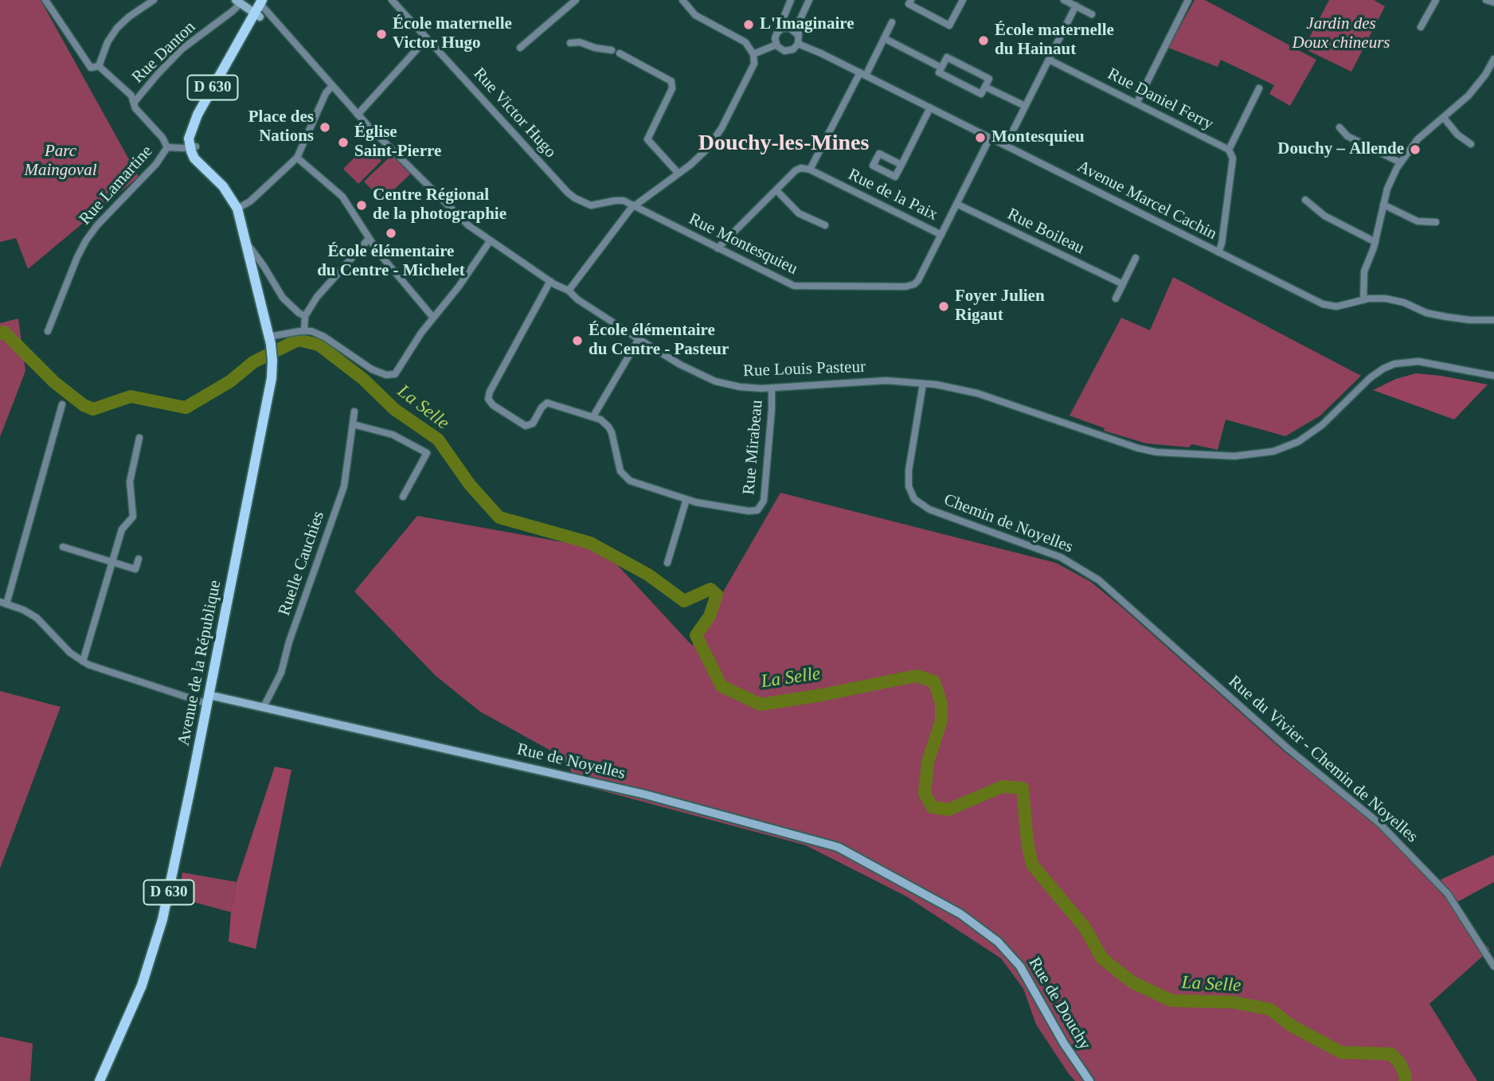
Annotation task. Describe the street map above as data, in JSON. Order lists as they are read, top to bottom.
{
  "streets": {
    "main road": ["D 630", "Avenue de la République"],
    "street": [
      "Rue Danton",
      "Rue Daniel Ferry",
      "Rue Victor Hugo",
      "Rue Lamartine",
      "Rue de la Paix",
      "Avenue Marcel Cachin",
      "Rue Boileau",
      "Rue Montesquieu",
      "Rue Louis Pasteur",
      "Rue Mirabeau",
      "Chemin de Noyelles",
      "Ruelle Cauchies",
      "Rue du Vivier - Chemin de Noyelles",
      "Rue de Noyelles",
      "Rue de Douchy"
    ]
  },
  "crossings": [
    ["D 630", "Rue Lamartine"],
    ["D 630", "Rue Louis Pasteur"],
    ["D 630", "Avenue de la République"],
    ["Rue Victor Hugo", "Rue Montesquieu"],
    ["Rue Lamartine", "Avenue de la République"],
    ["Rue de la Paix", "Rue Montesquieu"],
    ["Avenue Marcel Cachin", "Rue Montesquieu"],
    ["Rue Boileau", "Rue Montesquieu"],
    ["Rue Louis Pasteur", "Rue Mirabeau"],
    ["Rue Louis Pasteur", "Chemin de Noyelles"],
    ["Chemin de Noyelles", "Rue du Vivier - Chemin de Noyelles"],
    ["Ruelle Cauchies", "Rue de Noyelles"],
    ["Avenue de la République", "Rue de Noyelles"],
    ["Rue de Noyelles", "Rue de Douchy"]
  ],
  "districts": ["Douchy-les-Mines"],
  "water": ["La Selle"],
  "parks": ["Jardin des Doux chineurs", "Parc Maingoval"],
  "places": [
    "L'Imaginaire",
    "École maternelle Victor Hugo",
    "École maternelle du Hainaut",
    "Place des Nations",
    "Montesquieu",
    "Église Saint-Pierre",
    "Douchy – Allende",
    "Centre Régional de la photographie",
    "École élémentaire du Centre - Michelet",
    "Foyer Julien Rigaut",
    "École élémentaire du Centre - Pasteur"
  ]
}
